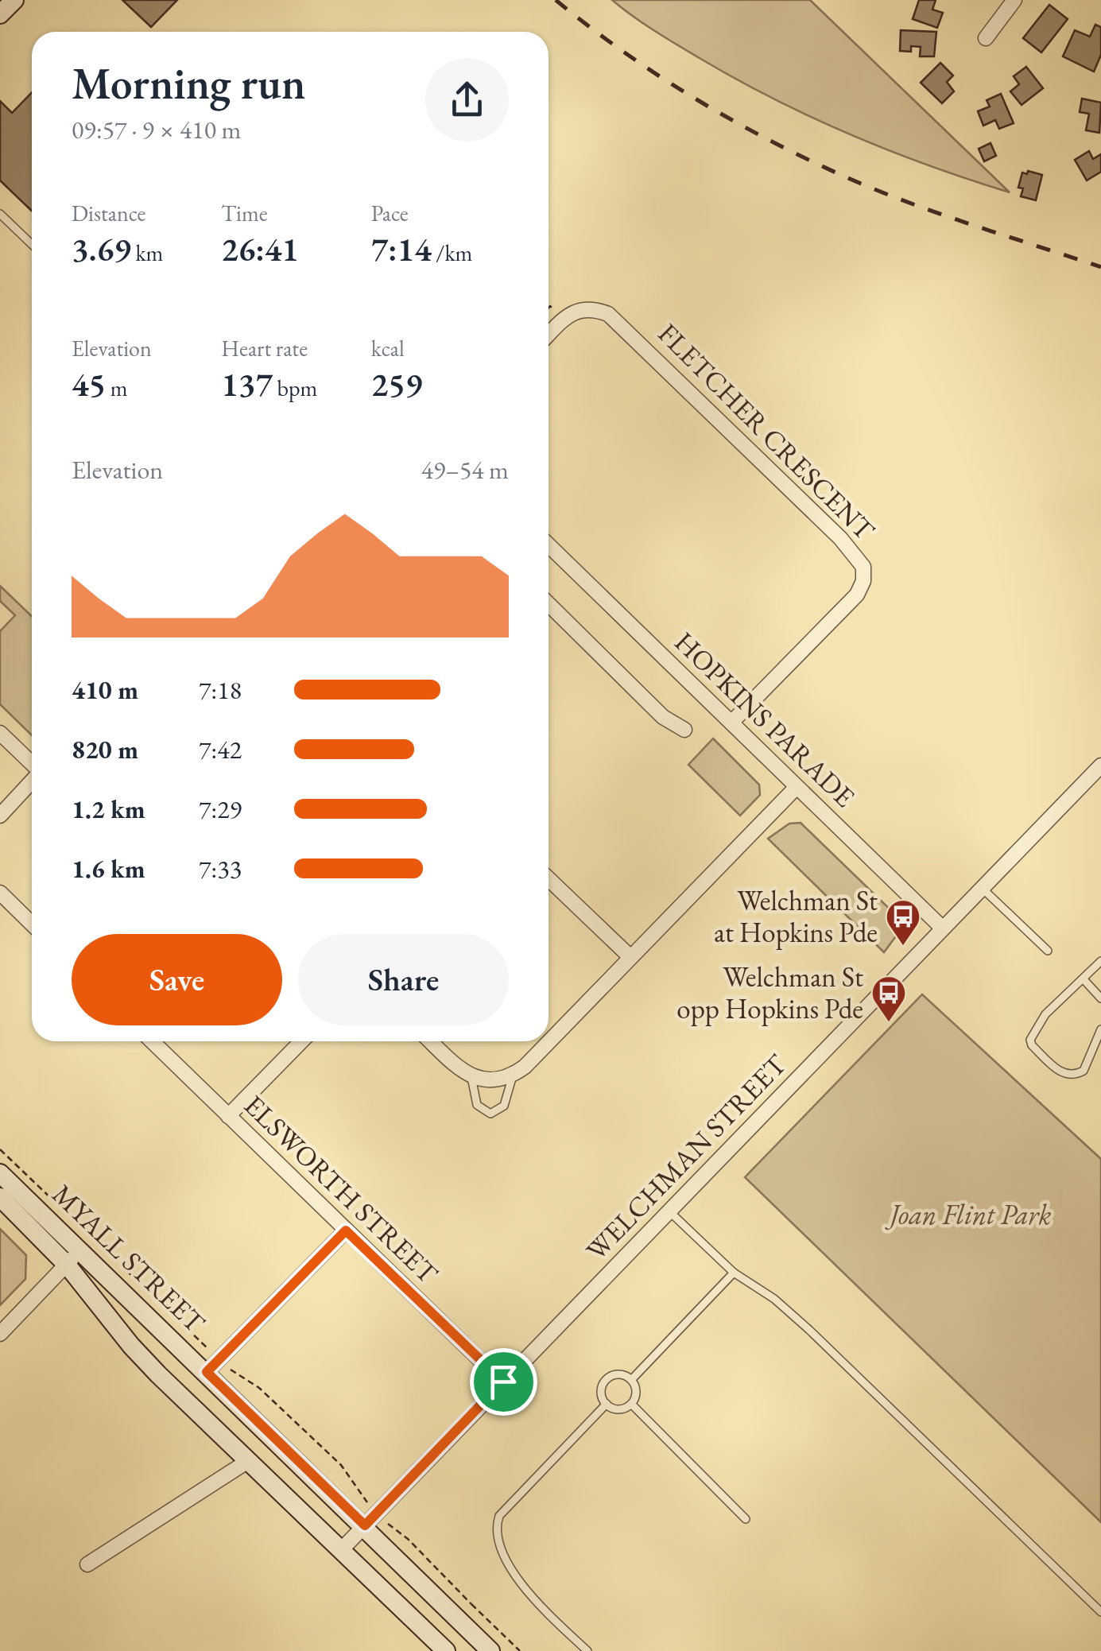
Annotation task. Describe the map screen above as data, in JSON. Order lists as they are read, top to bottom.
{
  "streets": {
    "street": [
      "FLETCHER CRESCENT",
      "HOPKINS PARADE",
      "WELCHMAN STREET",
      "ELSWORTH STREET",
      "MYALL STREET"
    ]
  },
  "crossings": [
    ["FLETCHER CRESCENT", "HOPKINS PARADE"],
    ["HOPKINS PARADE", "WELCHMAN STREET"],
    ["WELCHMAN STREET", "ELSWORTH STREET"],
    ["WELCHMAN STREET", "MYALL STREET"]
  ],
  "parks": ["Joan Flint Park"],
  "places": {
    "bus stop": ["Welchman St at Hopkins Pde", "Welchman St opp Hopkins Pde"]
  },
  "page": {
    "heading": ["Morning run", "09:57 · 9 × 410 m"],
    "stats": [
      ["Distance", "3.69 km"],
      ["Time", "26:41"],
      ["Pace", "7:14 /km"],
      ["Elevation", "45 m"],
      ["Heart rate", "137 bpm"],
      ["kcal", "259"]
    ],
    "chart": ["Elevation", "49–54 m"],
    "list": [
      {
        "name": "410 m",
        "note": "7:18"
      },
      {
        "name": "820 m",
        "note": "7:42"
      },
      {
        "name": "1.2 km",
        "note": "7:29"
      },
      {
        "name": "1.6 km",
        "note": "7:33"
      }
    ],
    "buttons": ["Save", "Share"]
  }
}
